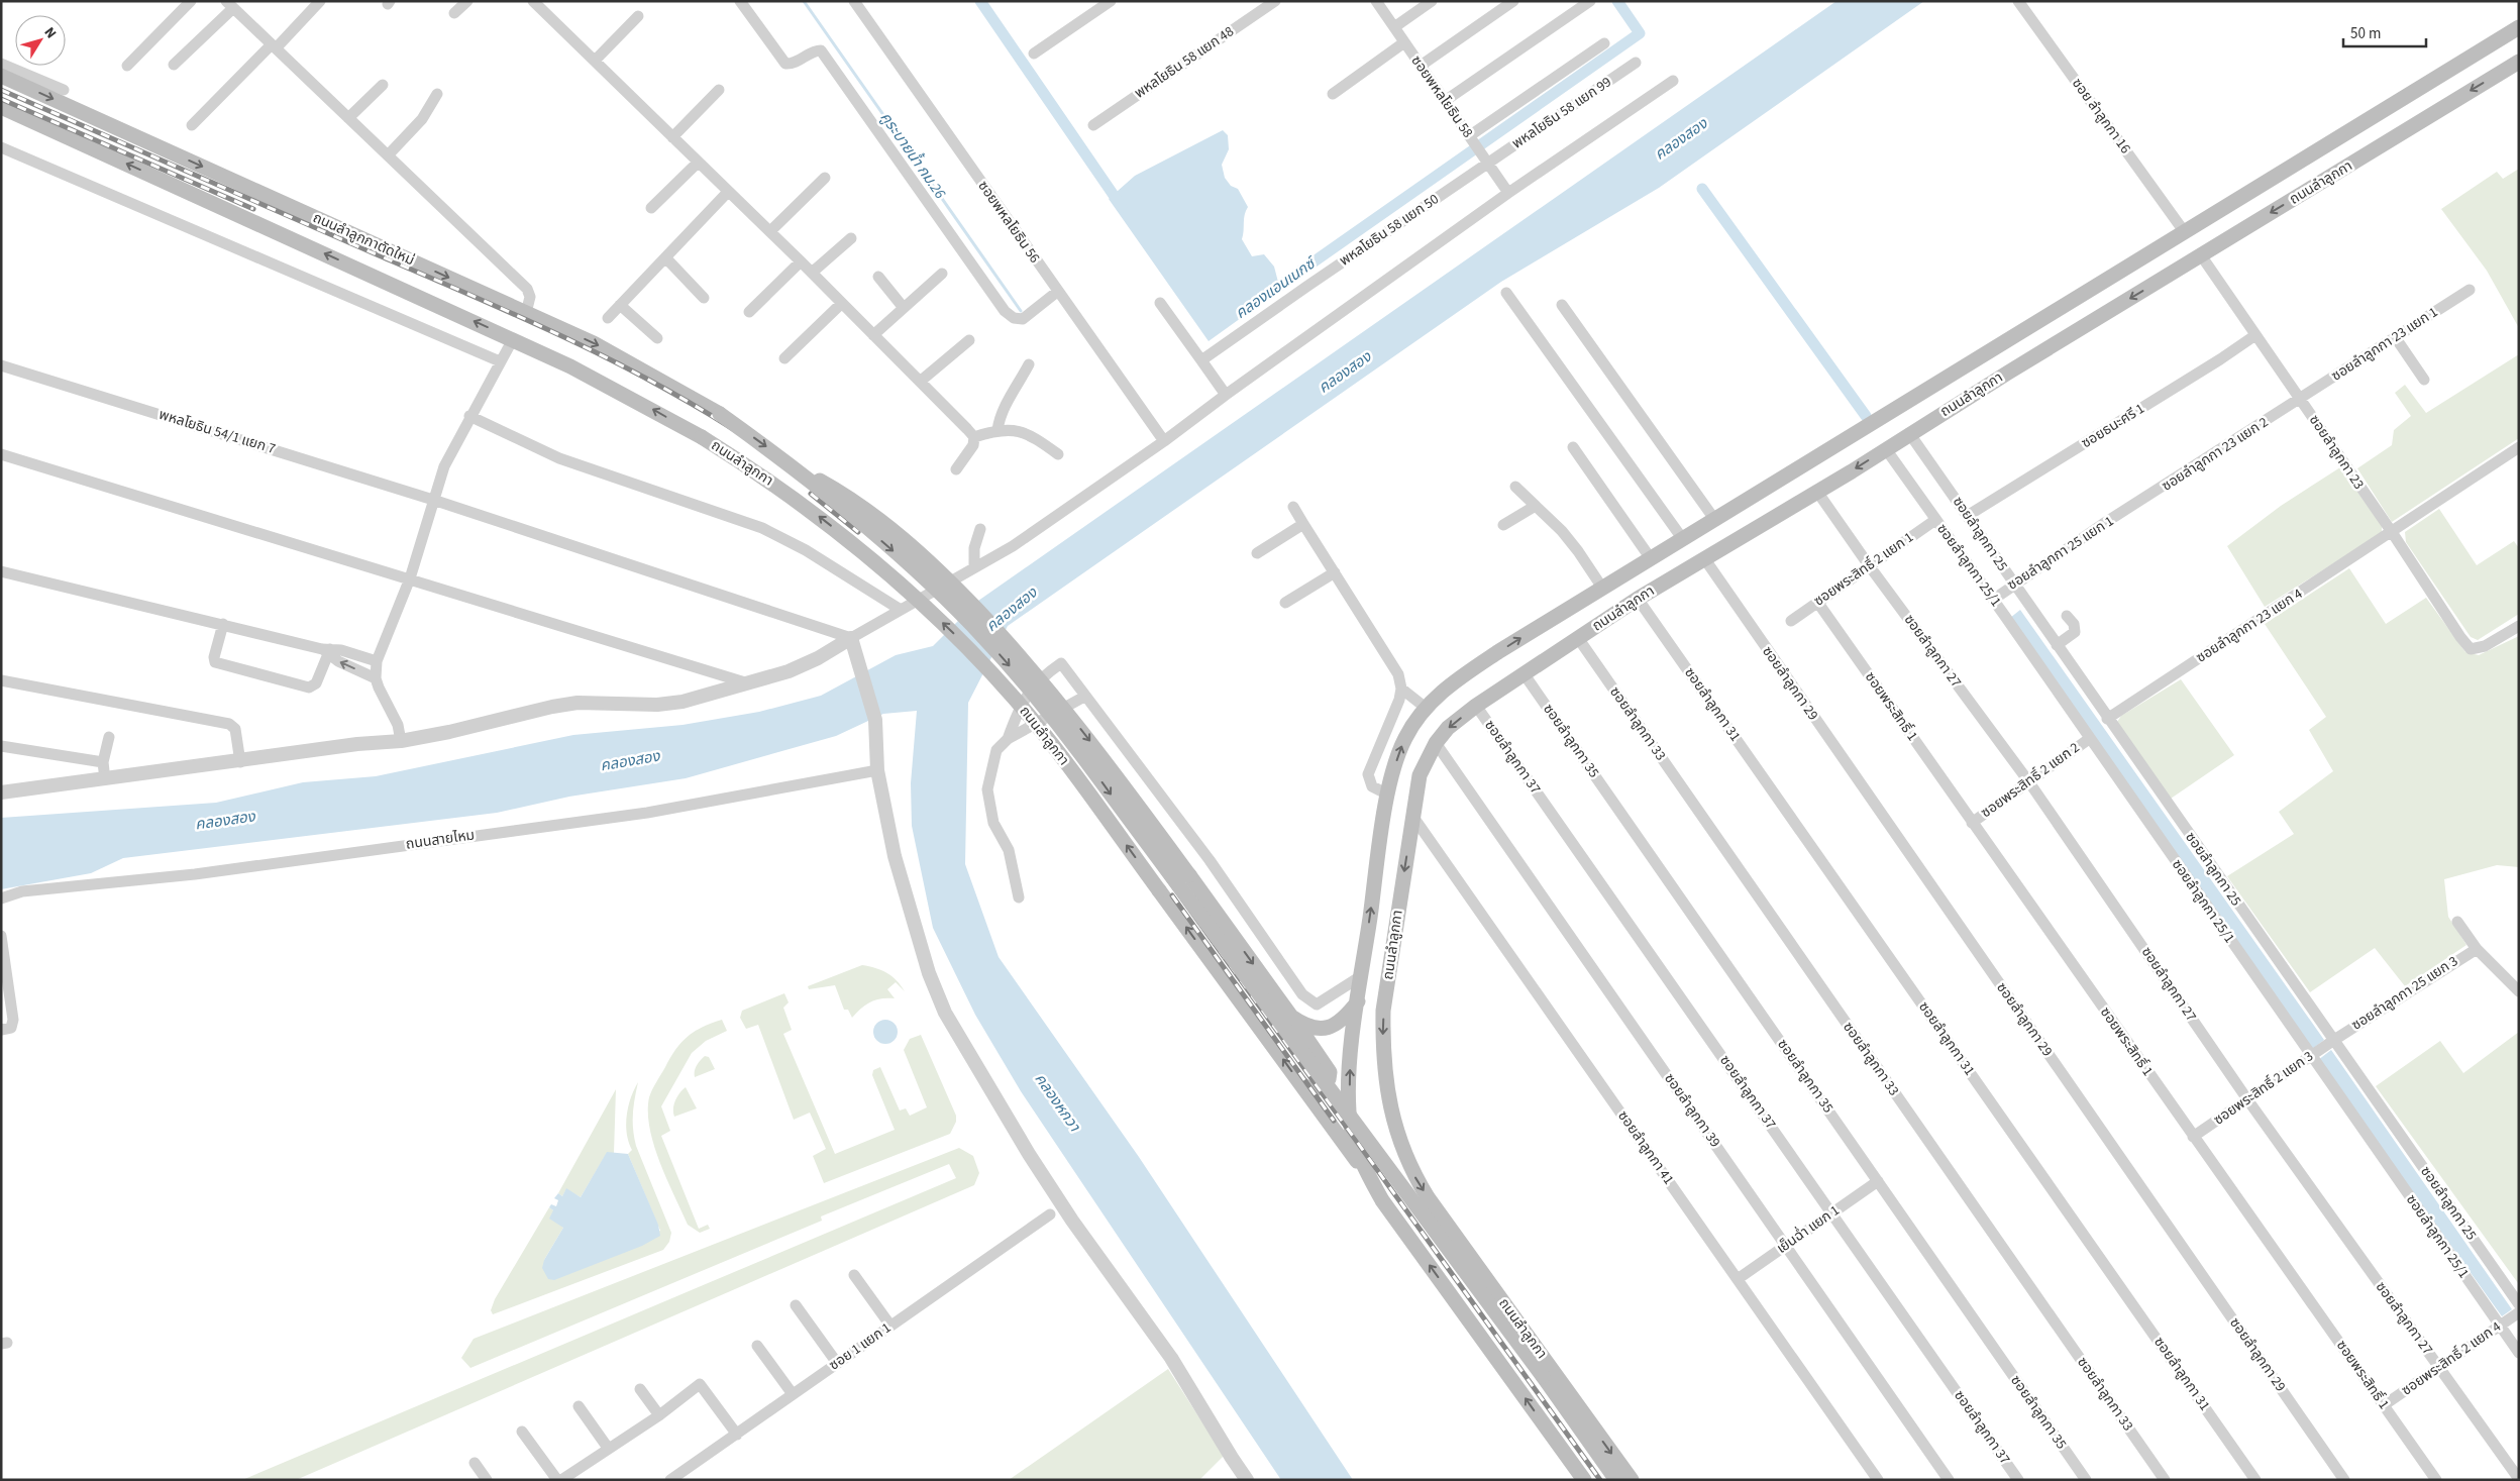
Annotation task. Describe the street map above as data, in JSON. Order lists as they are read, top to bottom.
{
  "streets": {
    "main road": ["ถนนลำลูกกา", "ถนนลำลูกกาตัดใหม่"],
    "street": [
      "พหลโยธิน 58 แยก 48",
      "ซอยพหลโยธิน 58",
      "พหลโยธิน 58 แยก 99",
      "ซอย ลำลูกกา 16",
      "ซอยพหลโยธิน 56",
      "พหลโยธิน 58 แยก 50",
      "ซอยลำลูกกา 23 แยก 1",
      "ซอยธนะศรี 1",
      "พหลโยธิน 54/1 แยก 7",
      "ซอยลำลูกกา 23",
      "ซอยลำลูกกา 23 แยก 2",
      "ซอยลำลูกกา 25",
      "ซอยลำลูกกา 25 แยก 1",
      "ซอยลำลูกกา 25/1",
      "ซอยพระสิทธิ์ 2 แยก 1",
      "ซอยลำลูกกา 23 แยก 4",
      "ซอยลำลูกกา 27",
      "ซอยลำลูกกา 29",
      "ซอยลำลูกกา 31",
      "ซอยพระสิทธิ์ 1",
      "ซอยลำลูกกา 33",
      "ซอยลำลูกกา 35",
      "ซอยลำลูกกา 37",
      "ซอยพระสิทธิ์ 2 แยก 2",
      "ถนนสายไหม",
      "ซอยลำลูกกา 25 แยก 3",
      "ซอยพระสิทธิ์ 2 แยก 3",
      "ซอยลำลูกกา 39",
      "ซอยลำลูกกา 41",
      "เย็นฉ่ำ แยก 1",
      "ซอย 1 แยก 1",
      "ซอยพระสิทธิ์ 2 แยก 4"
    ]
  },
  "crossings": [
    ["ซอยพหลโยธิน 58", "พหลโยธิน 58 แยก 99"],
    ["ซอยพหลโยธิน 58", "พหลโยธิน 58 แยก 50"],
    ["พหลโยธิน 58 แยก 99", "พหลโยธิน 58 แยก 50"],
    ["ซอย ลำลูกกา 16", "ถนนลำลูกกา"],
    ["ถนนลำลูกกา", "ถนนลำลูกกาตัดใหม่"],
    ["ถนนลำลูกกา", "ซอยลำลูกกา 23"],
    ["ถนนลำลูกกา", "ซอยลำลูกกา 25"],
    ["ถนนลำลูกกา", "ซอยลำลูกกา 25/1"],
    ["ถนนลำลูกกา", "ซอยลำลูกกา 27"],
    ["ถนนลำลูกกา", "ซอยลำลูกกา 29"],
    ["ถนนลำลูกกา", "ซอยลำลูกกา 31"],
    ["ถนนลำลูกกา", "ซอยลำลูกกา 33"],
    ["ถนนลำลูกกา", "ซอยลำลูกกา 35"],
    ["ถนนลำลูกกา", "ซอยลำลูกกา 37"],
    ["ถนนลำลูกกา", "ซอยลำลูกกา 39"],
    ["ถนนลำลูกกา", "ซอยลำลูกกา 41"],
    ["ซอยลำลูกกา 23 แยก 1", "ซอยลำลูกกา 23"],
    ["ซอยลำลูกกา 23 แยก 1", "ซอยลำลูกกา 23 แยก 2"],
    ["ซอยธนะศรี 1", "ซอยลำลูกกา 23"],
    ["ซอยธนะศรี 1", "ซอยลำลูกกา 25"],
    ["ซอยลำลูกกา 23", "ซอยลำลูกกา 23 แยก 2"],
    ["ซอยลำลูกกา 23", "ซอยลำลูกกา 23 แยก 4"],
    ["ซอยลำลูกกา 23 แยก 2", "ซอยลำลูกกา 25 แยก 1"],
    ["ซอยลำลูกกา 25", "ซอยลำลูกกา 25 แยก 1"],
    ["ซอยลำลูกกา 25", "ซอยลำลูกกา 23 แยก 4"],
    ["ซอยลำลูกกา 25", "ซอยลำลูกกา 25 แยก 3"],
    ["ซอยลำลูกกา 25", "ซอยพระสิทธิ์ 2 แยก 3"],
    ["ซอยลำลูกกา 25 แยก 1", "ซอยลำลูกกา 25/1"],
    ["ซอยลำลูกกา 25/1", "ซอยพระสิทธิ์ 2 แยก 1"],
    ["ซอยลำลูกกา 25/1", "ซอยพระสิทธิ์ 2 แยก 2"],
    ["ซอยลำลูกกา 25/1", "ซอยพระสิทธิ์ 2 แยก 3"],
    ["ซอยลำลูกกา 25/1", "ซอยพระสิทธิ์ 2 แยก 4"],
    ["ซอยพระสิทธิ์ 2 แยก 1", "ซอยลำลูกกา 27"],
    ["ซอยพระสิทธิ์ 2 แยก 1", "ซอยพระสิทธิ์ 1"],
    ["ซอยลำลูกกา 27", "ซอยพระสิทธิ์ 2 แยก 2"],
    ["ซอยลำลูกกา 27", "ซอยพระสิทธิ์ 2 แยก 3"],
    ["ซอยลำลูกกา 27", "ซอยพระสิทธิ์ 2 แยก 4"],
    ["ซอยพระสิทธิ์ 1", "ซอยพระสิทธิ์ 2 แยก 2"],
    ["ซอยพระสิทธิ์ 1", "ซอยพระสิทธิ์ 2 แยก 3"],
    ["ซอยพระสิทธิ์ 1", "ซอยพระสิทธิ์ 2 แยก 4"],
    ["ซอยลำลูกกา 35", "เย็นฉ่ำ แยก 1"],
    ["ซอยลำลูกกา 37", "เย็นฉ่ำ แยก 1"],
    ["ซอยลำลูกกา 25 แยก 3", "ซอยพระสิทธิ์ 2 แยก 3"],
    ["ซอยลำลูกกา 39", "เย็นฉ่ำ แยก 1"],
    ["ซอยลำลูกกา 41", "เย็นฉ่ำ แยก 1"]
  ],
  "water": [
    "คลองสอง",
    "คูระบายน้ำ กม.26",
    "คลองแอนเนกซ์",
    "คลองหกวา"
  ],
  "scale_bar": "50 m",
  "north": "top right"
}
